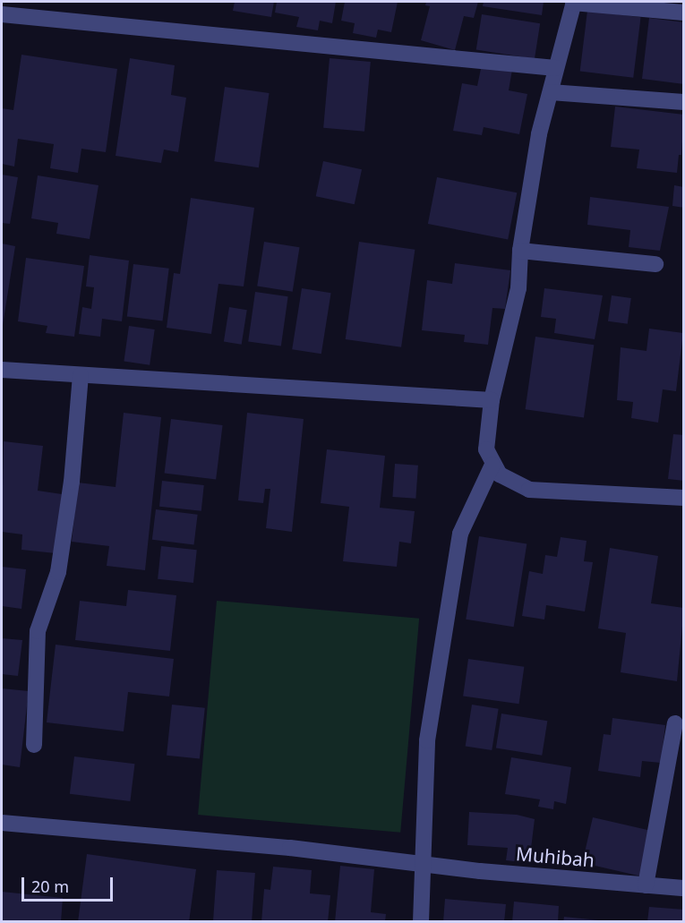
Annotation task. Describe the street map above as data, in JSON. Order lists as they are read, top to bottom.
{
  "streets": {
    "street": ["Muhibah"]
  },
  "scale_bar": "20 m"
}
